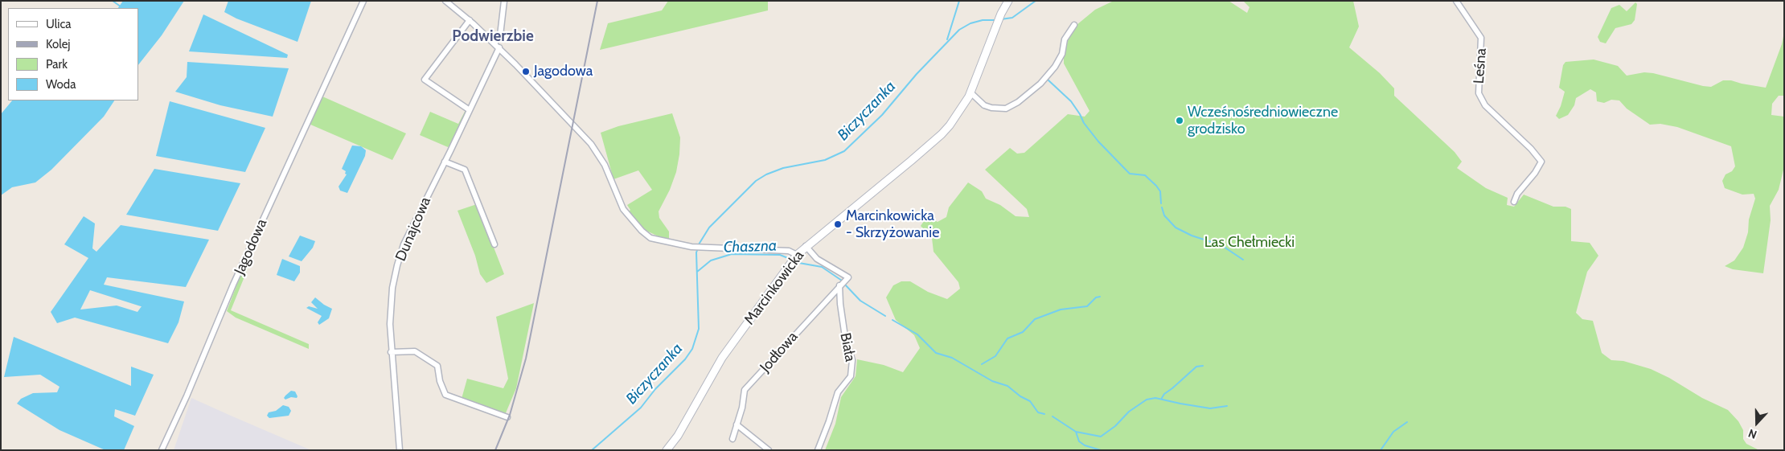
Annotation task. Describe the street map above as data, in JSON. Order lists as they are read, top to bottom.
{
  "streets": {
    "street": [
      "Leśna",
      "Dunajcowa",
      "Jagodowa",
      "Marcinkowicka",
      "Biała",
      "Jodłowa"
    ]
  },
  "crossings": [
    ["Biała", "Jodłowa"]
  ],
  "districts": ["Podwierzbie"],
  "water": ["Biczyczanka", "Chaszna"],
  "parks": ["Las Chełmiecki"],
  "places": ["Jagodowa", "Wcześnośredniowieczne grodzisko", "Marcinkowicka - Skrzyżowanie"],
  "legend": [
    "Ulica",
    "Kolej",
    "Park",
    "Woda"
  ],
  "north": "bottom"
}
